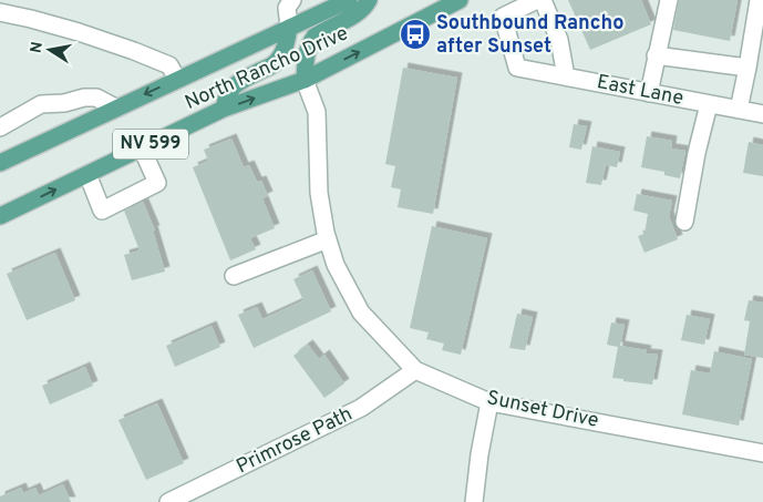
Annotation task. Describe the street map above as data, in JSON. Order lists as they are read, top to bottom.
{
  "streets": {
    "main road": ["North Rancho Drive", "NV 599"],
    "street": ["East Lane", "Sunset Drive", "Primrose Path"]
  },
  "crossings": [
    ["North Rancho Drive", "Sunset Drive"],
    ["Sunset Drive", "Primrose Path"]
  ],
  "places": {
    "bus stop": ["Southbound Rancho after Sunset"]
  },
  "north": "left"
}
